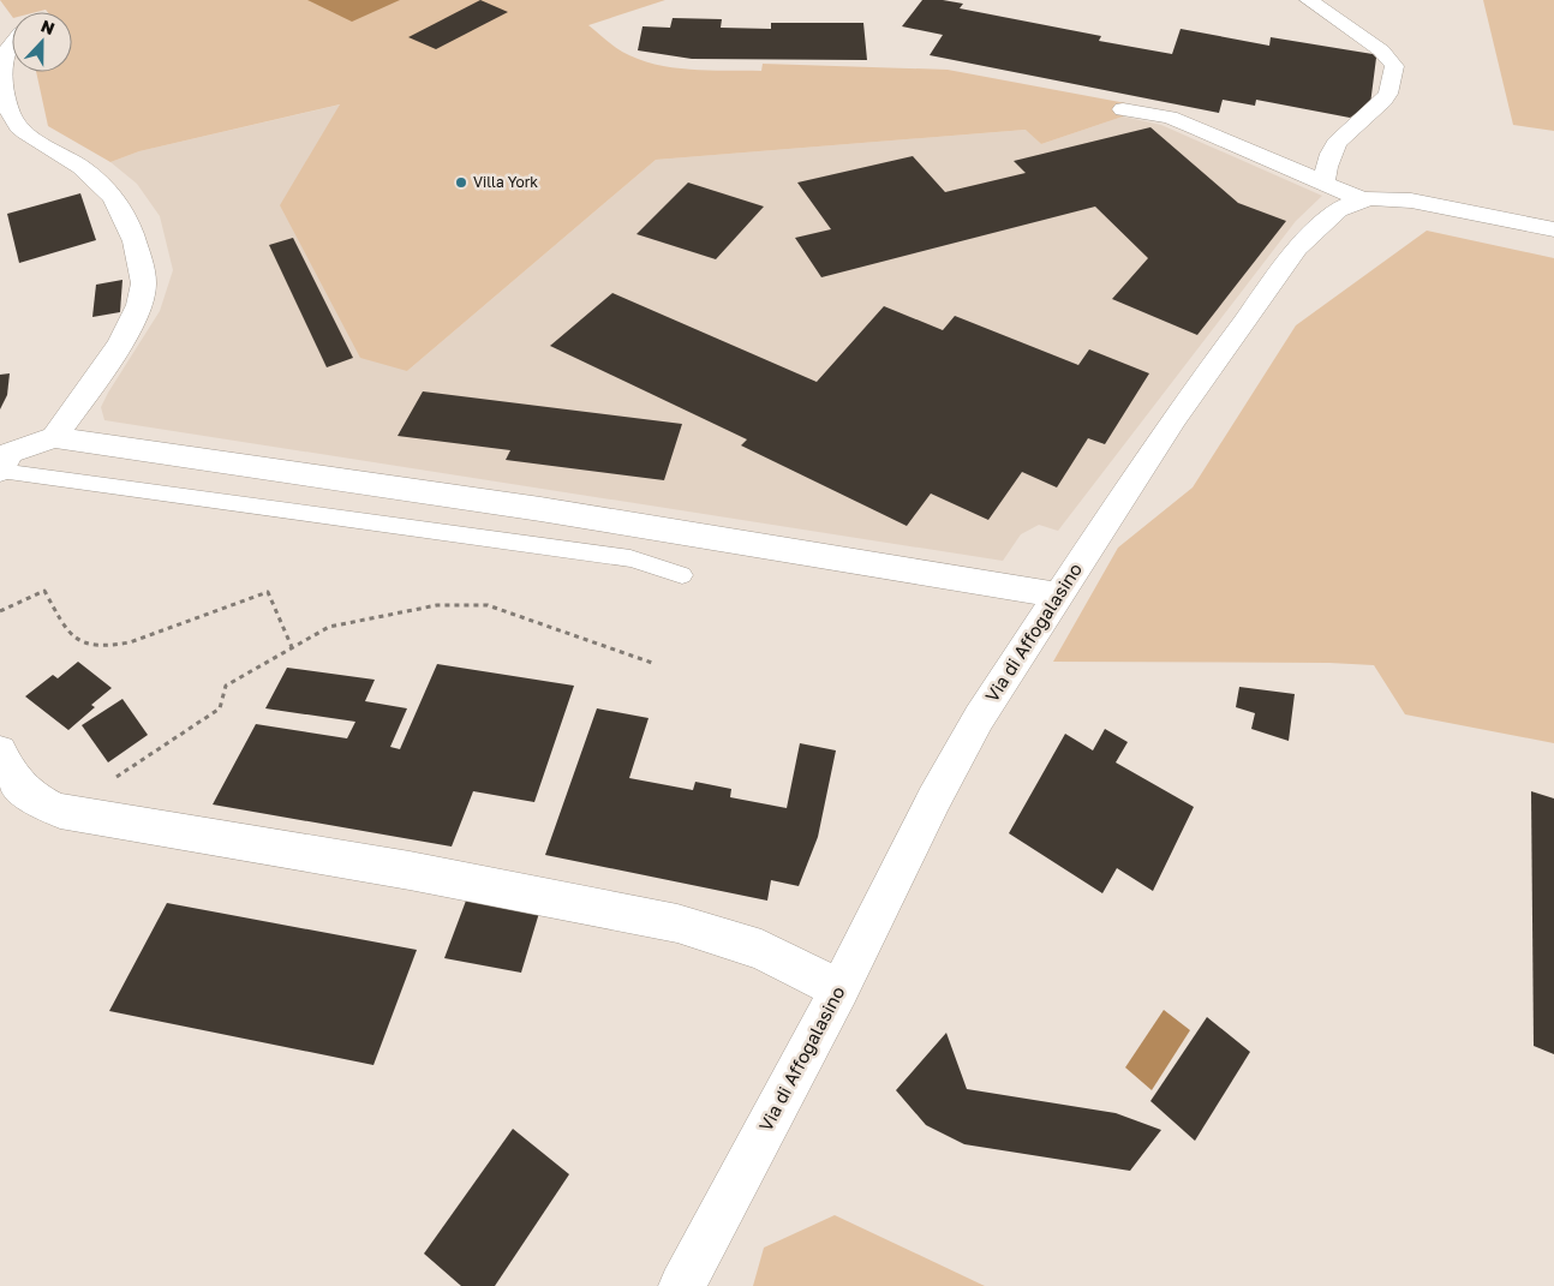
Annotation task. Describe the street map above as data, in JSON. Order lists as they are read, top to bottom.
{
  "streets": {
    "street": ["Via di Affogalasino"]
  },
  "places": ["Villa York"],
  "north": "top"
}
